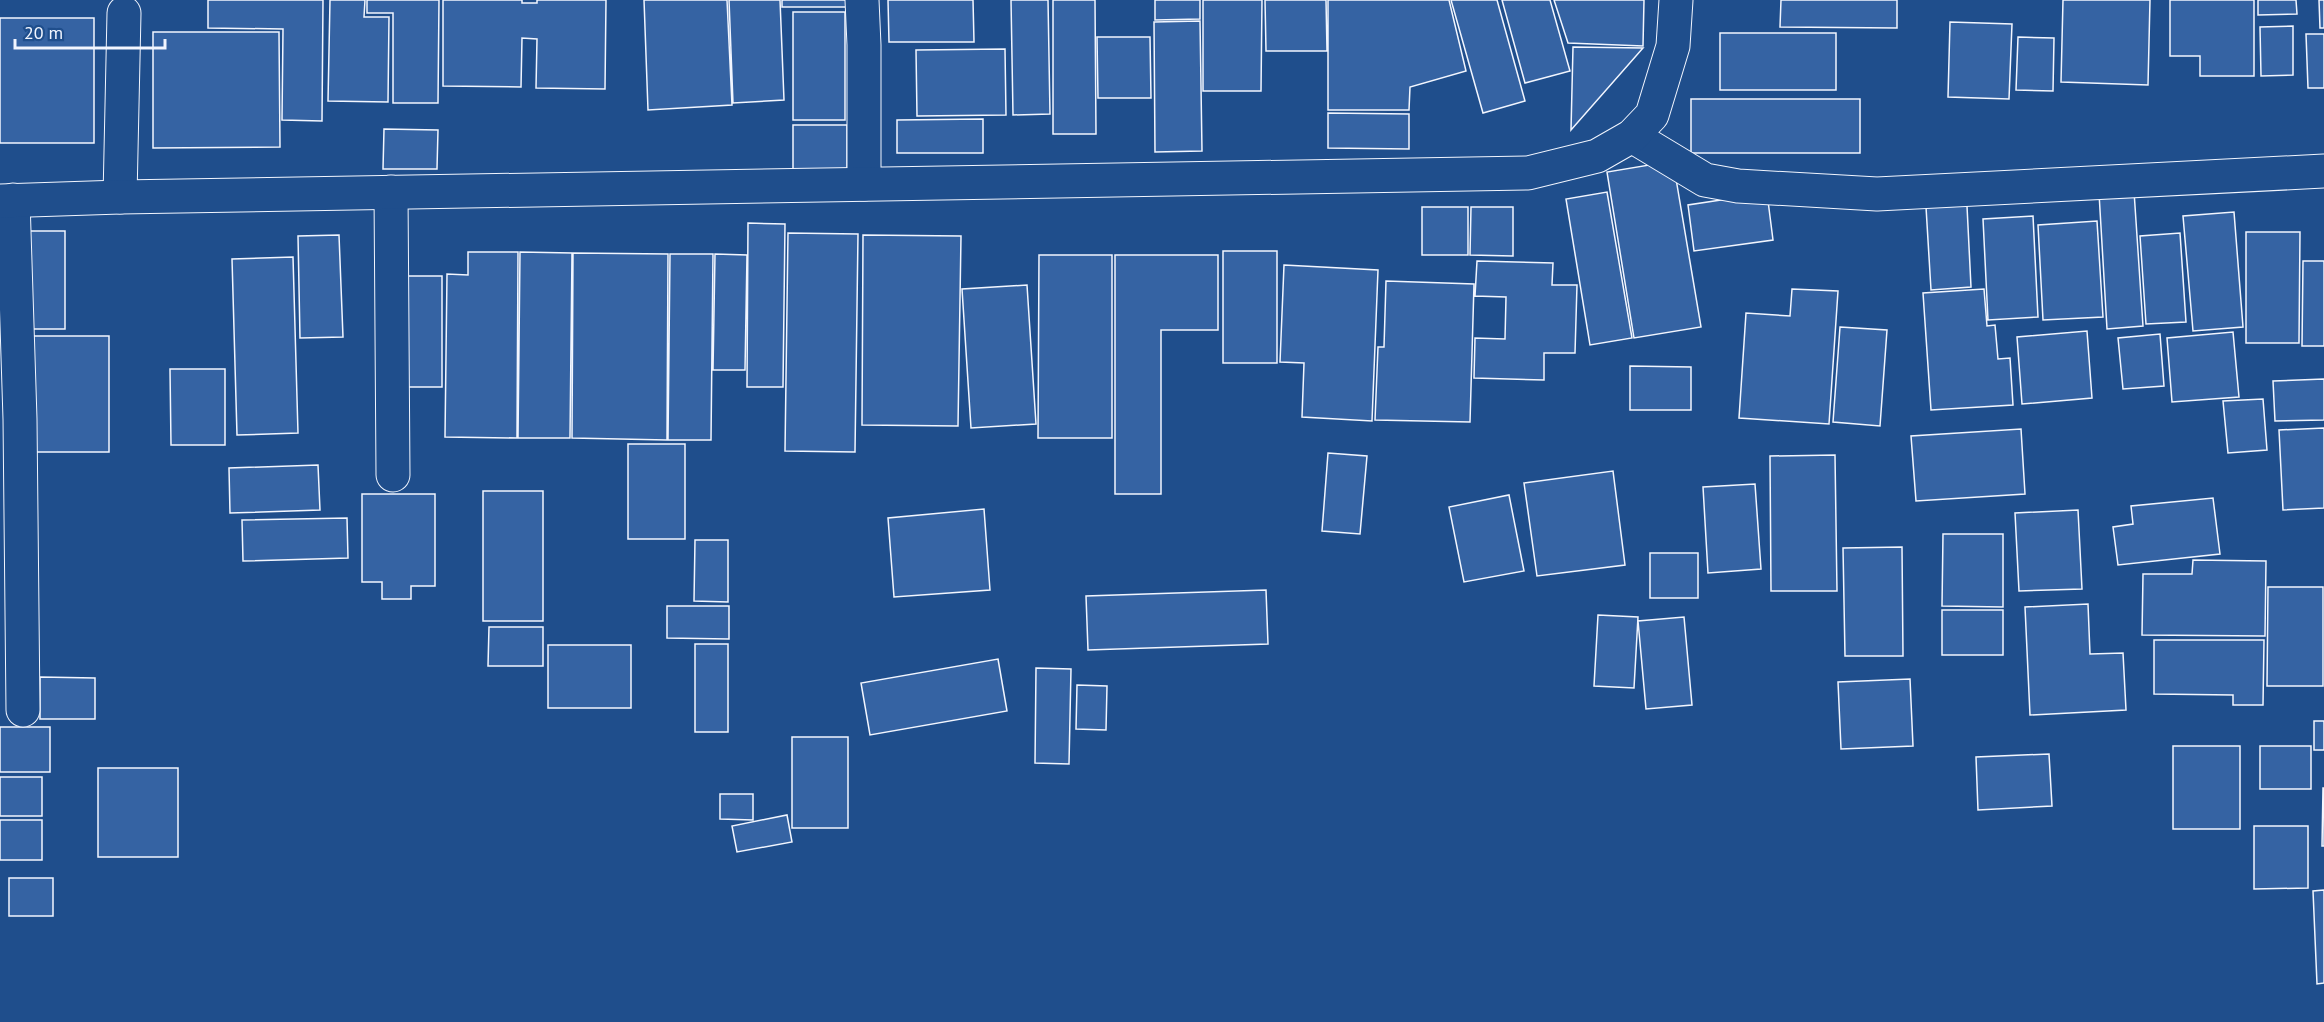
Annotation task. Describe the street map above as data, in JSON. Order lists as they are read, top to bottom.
{
  "scale_bar": "20 m"
}
